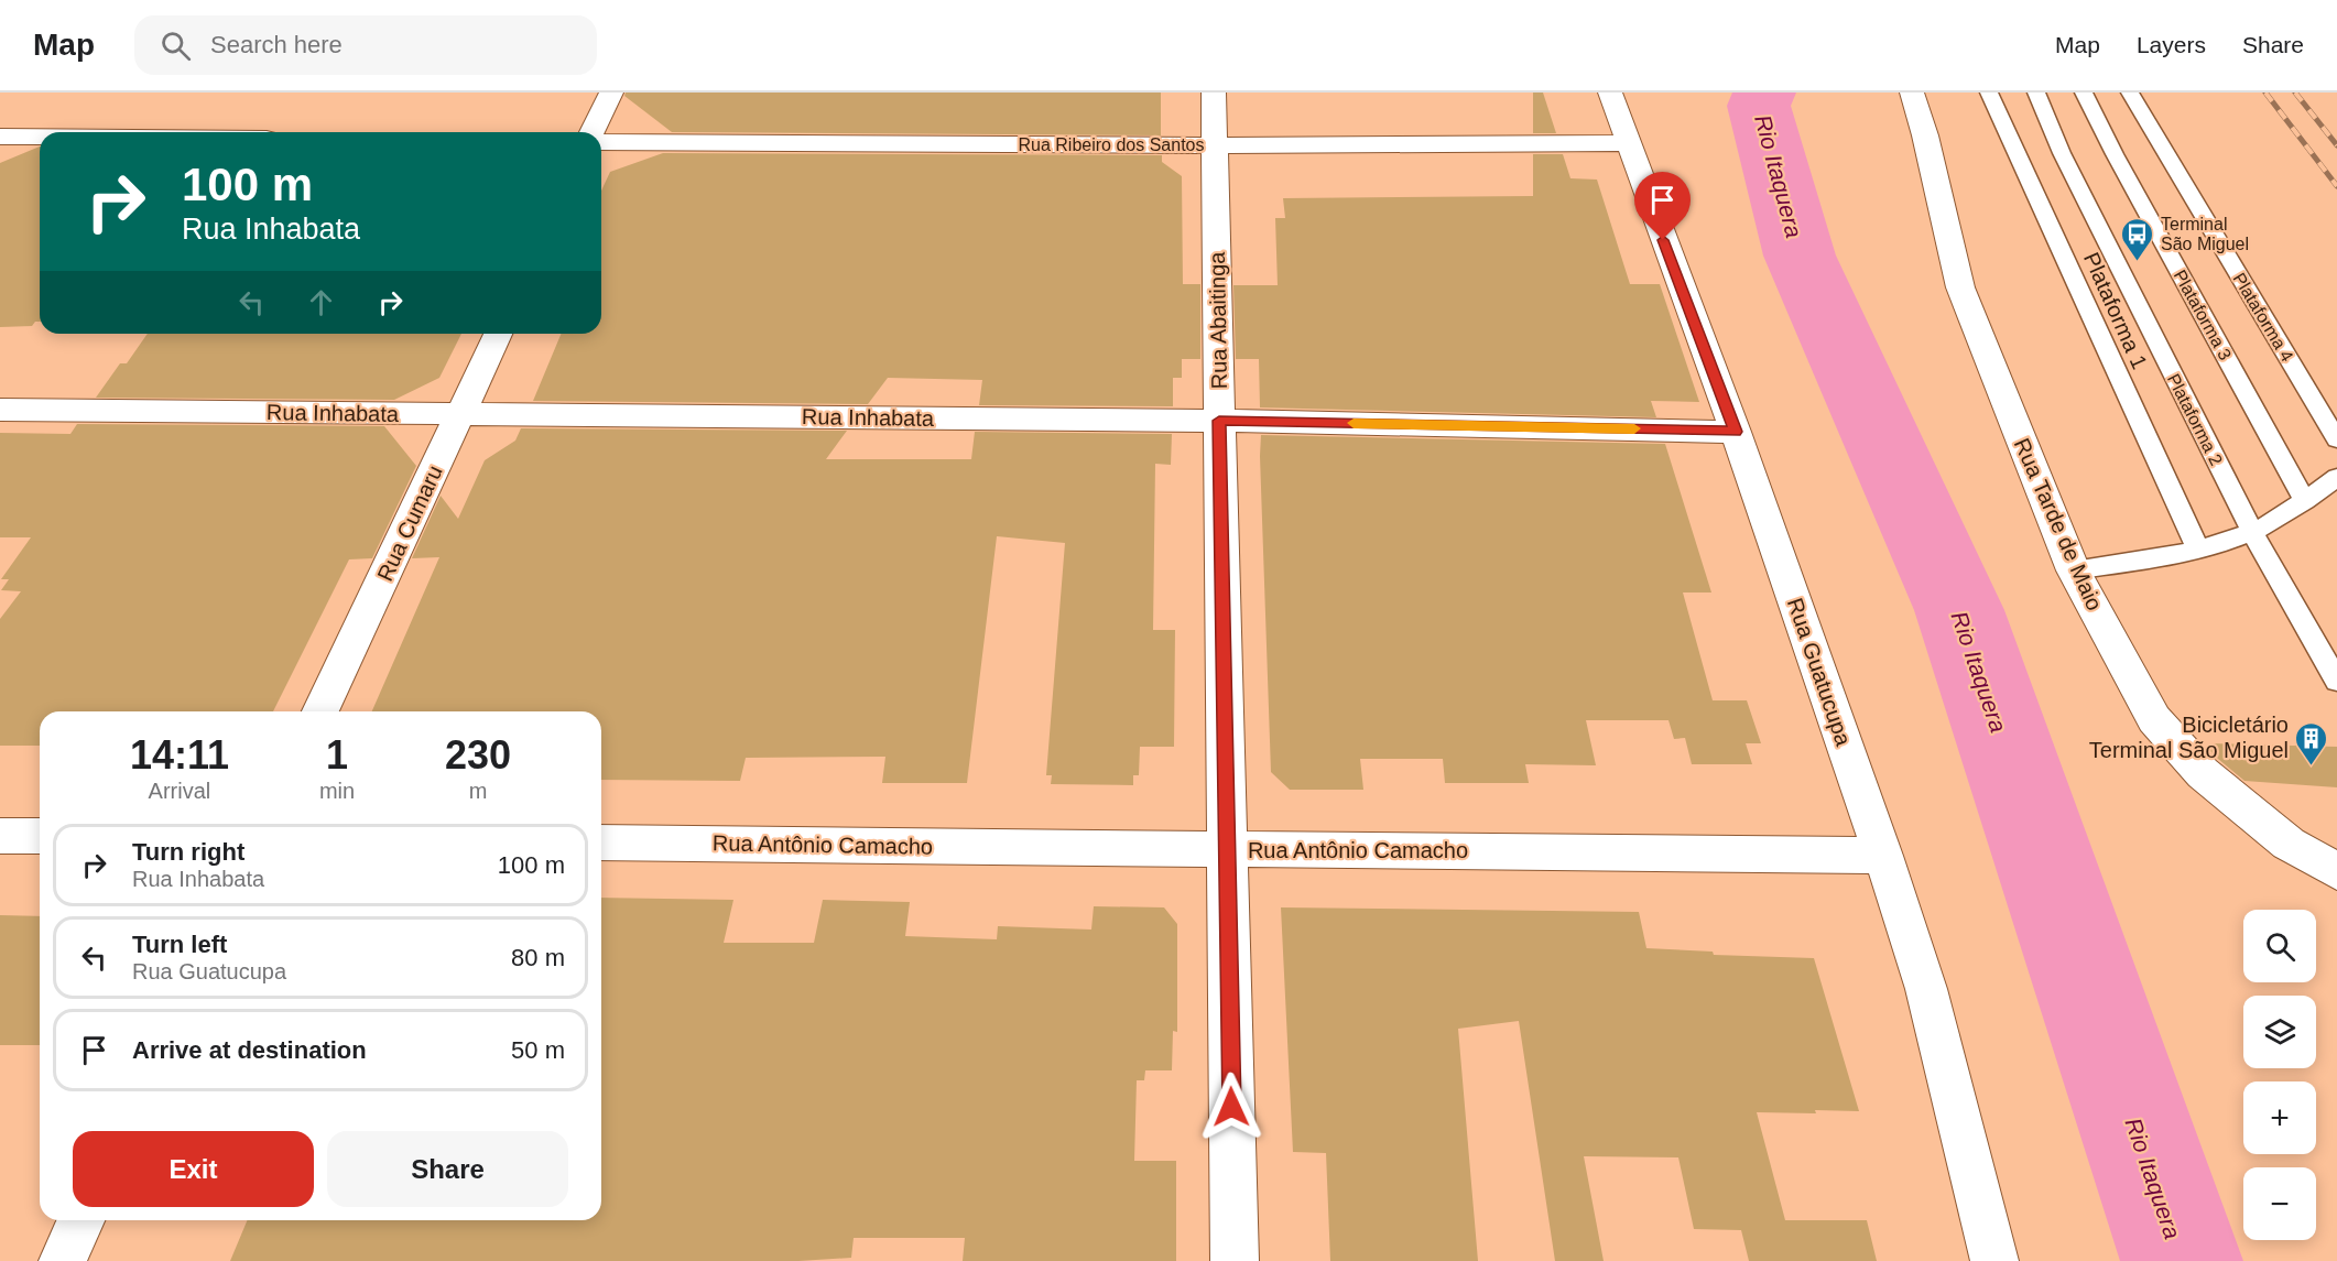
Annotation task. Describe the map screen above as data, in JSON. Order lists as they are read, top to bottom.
{
  "streets": {
    "street": [
      "Rua Ribeiro dos Santos",
      "Rua Abaitinga",
      "Rua Inhabata",
      "Rua Cumaru",
      "Rua Tarde de Maio",
      "Rua Guatucupa",
      "Rua Antônio Camacho"
    ],
    "lane": [
      "Plataforma 1",
      "Plataforma 3",
      "Plataforma 4",
      "Plataforma 2"
    ]
  },
  "crossings": [
    ["Rua Ribeiro dos Santos", "Rua Abaitinga"],
    ["Rua Ribeiro dos Santos", "Rua Guatucupa"],
    ["Rua Abaitinga", "Rua Inhabata"],
    ["Rua Abaitinga", "Rua Antônio Camacho"],
    ["Rua Inhabata", "Rua Cumaru"],
    ["Rua Inhabata", "Rua Guatucupa"],
    ["Rua Guatucupa", "Rua Antônio Camacho"]
  ],
  "water": ["Rio Itaquera"],
  "places": {
    "bus stop": ["Terminal São Miguel"],
    "building": ["Bicicletário Terminal São Miguel"]
  },
  "page": {
    "header": "Map",
    "search": "Search here",
    "nav": ["Map", "Layers", "Share"],
    "turn": ["100 m", "Rua Inhabata"],
    "eta": [
      "14:11",
      "Arrival",
      "1",
      "min",
      "230",
      "m"
    ],
    "list": [
      {
        "name": "Turn right",
        "note": "Rua Inhabata",
        "value": "100 m"
      },
      {
        "name": "Turn left",
        "note": "Rua Guatucupa",
        "value": "80 m"
      },
      {
        "name": "Arrive at destination",
        "value": "50 m"
      }
    ],
    "map_buttons": ["+", "−"],
    "buttons": ["Exit", "Share"]
  }
}
